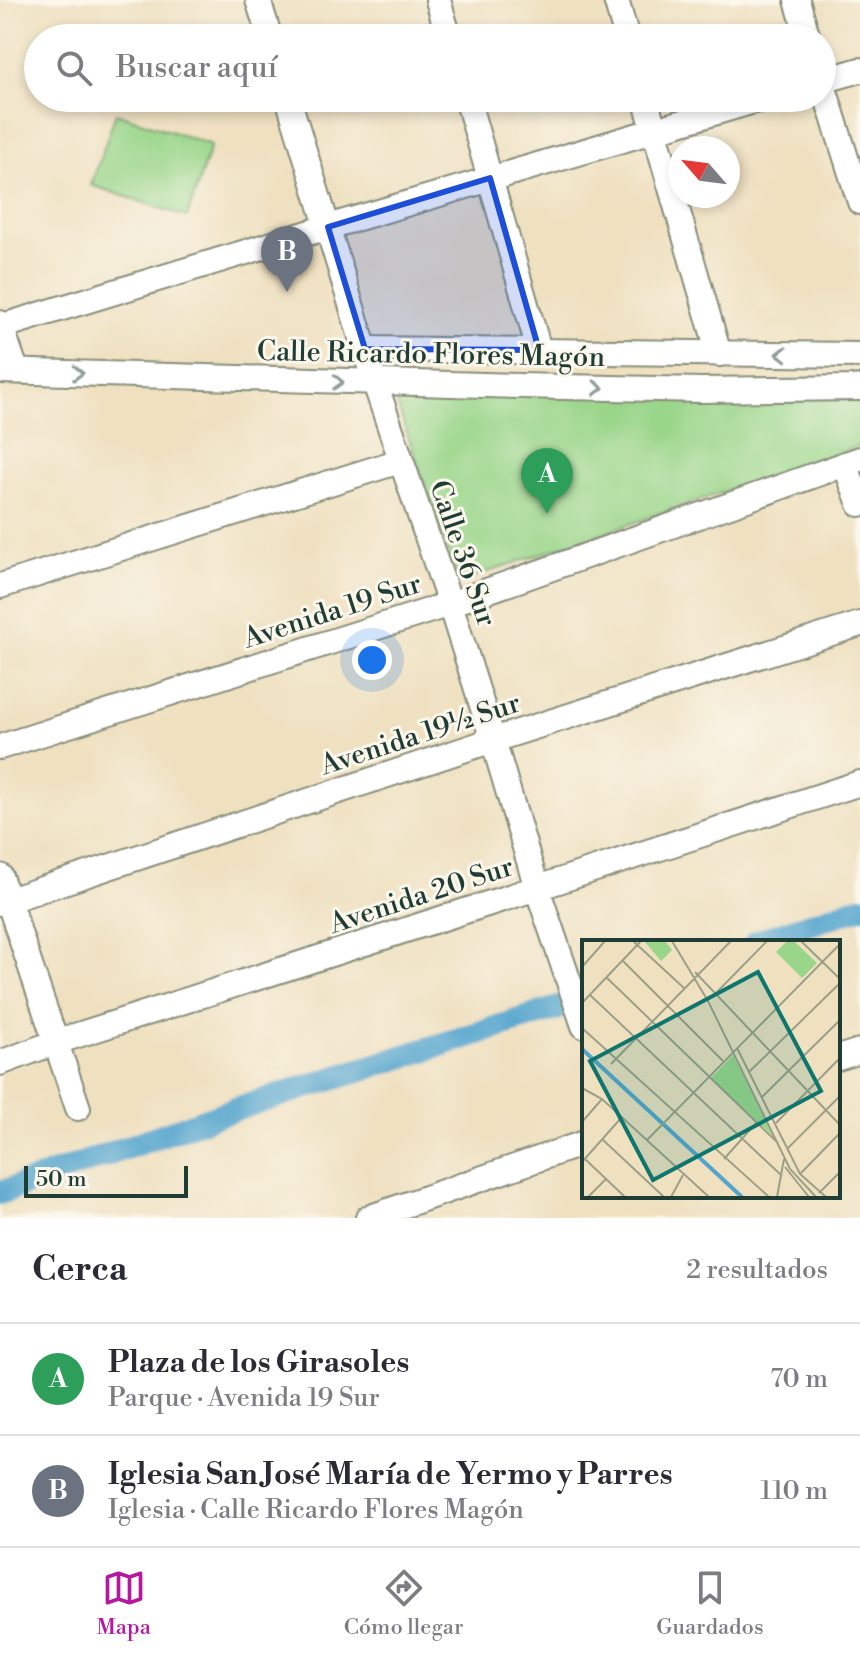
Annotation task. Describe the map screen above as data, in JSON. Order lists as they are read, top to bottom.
{
  "streets": {
    "street": [
      "Calle Ricardo Flores Magón",
      "Calle 36 Sur",
      "Avenida 19 Sur",
      "Avenida 19½ Sur",
      "Avenida 20 Sur"
    ]
  },
  "crossings": [
    ["Calle Ricardo Flores Magón", "Calle 36 Sur"],
    ["Calle 36 Sur", "Avenida 19 Sur"],
    ["Calle 36 Sur", "Avenida 19½ Sur"],
    ["Calle 36 Sur", "Avenida 20 Sur"]
  ],
  "scale_bar": "50 m",
  "north": "top left",
  "page": {
    "search": "Buscar aquí",
    "pins": ["B", "A"],
    "scale": "50 m",
    "heading": ["Cerca", "2 resultados"],
    "list": [
      {
        "mark": "A",
        "name": "Plaza de los Girasoles",
        "note": "Parque · Avenida 19 Sur",
        "value": "70 m"
      },
      {
        "mark": "B",
        "name": "Iglesia San José María de Yermo y Parres",
        "note": "Iglesia · Calle Ricardo Flores Magón",
        "value": "110 m"
      }
    ],
    "nav": ["Mapa", "Cómo llegar", "Guardados"]
  }
}
